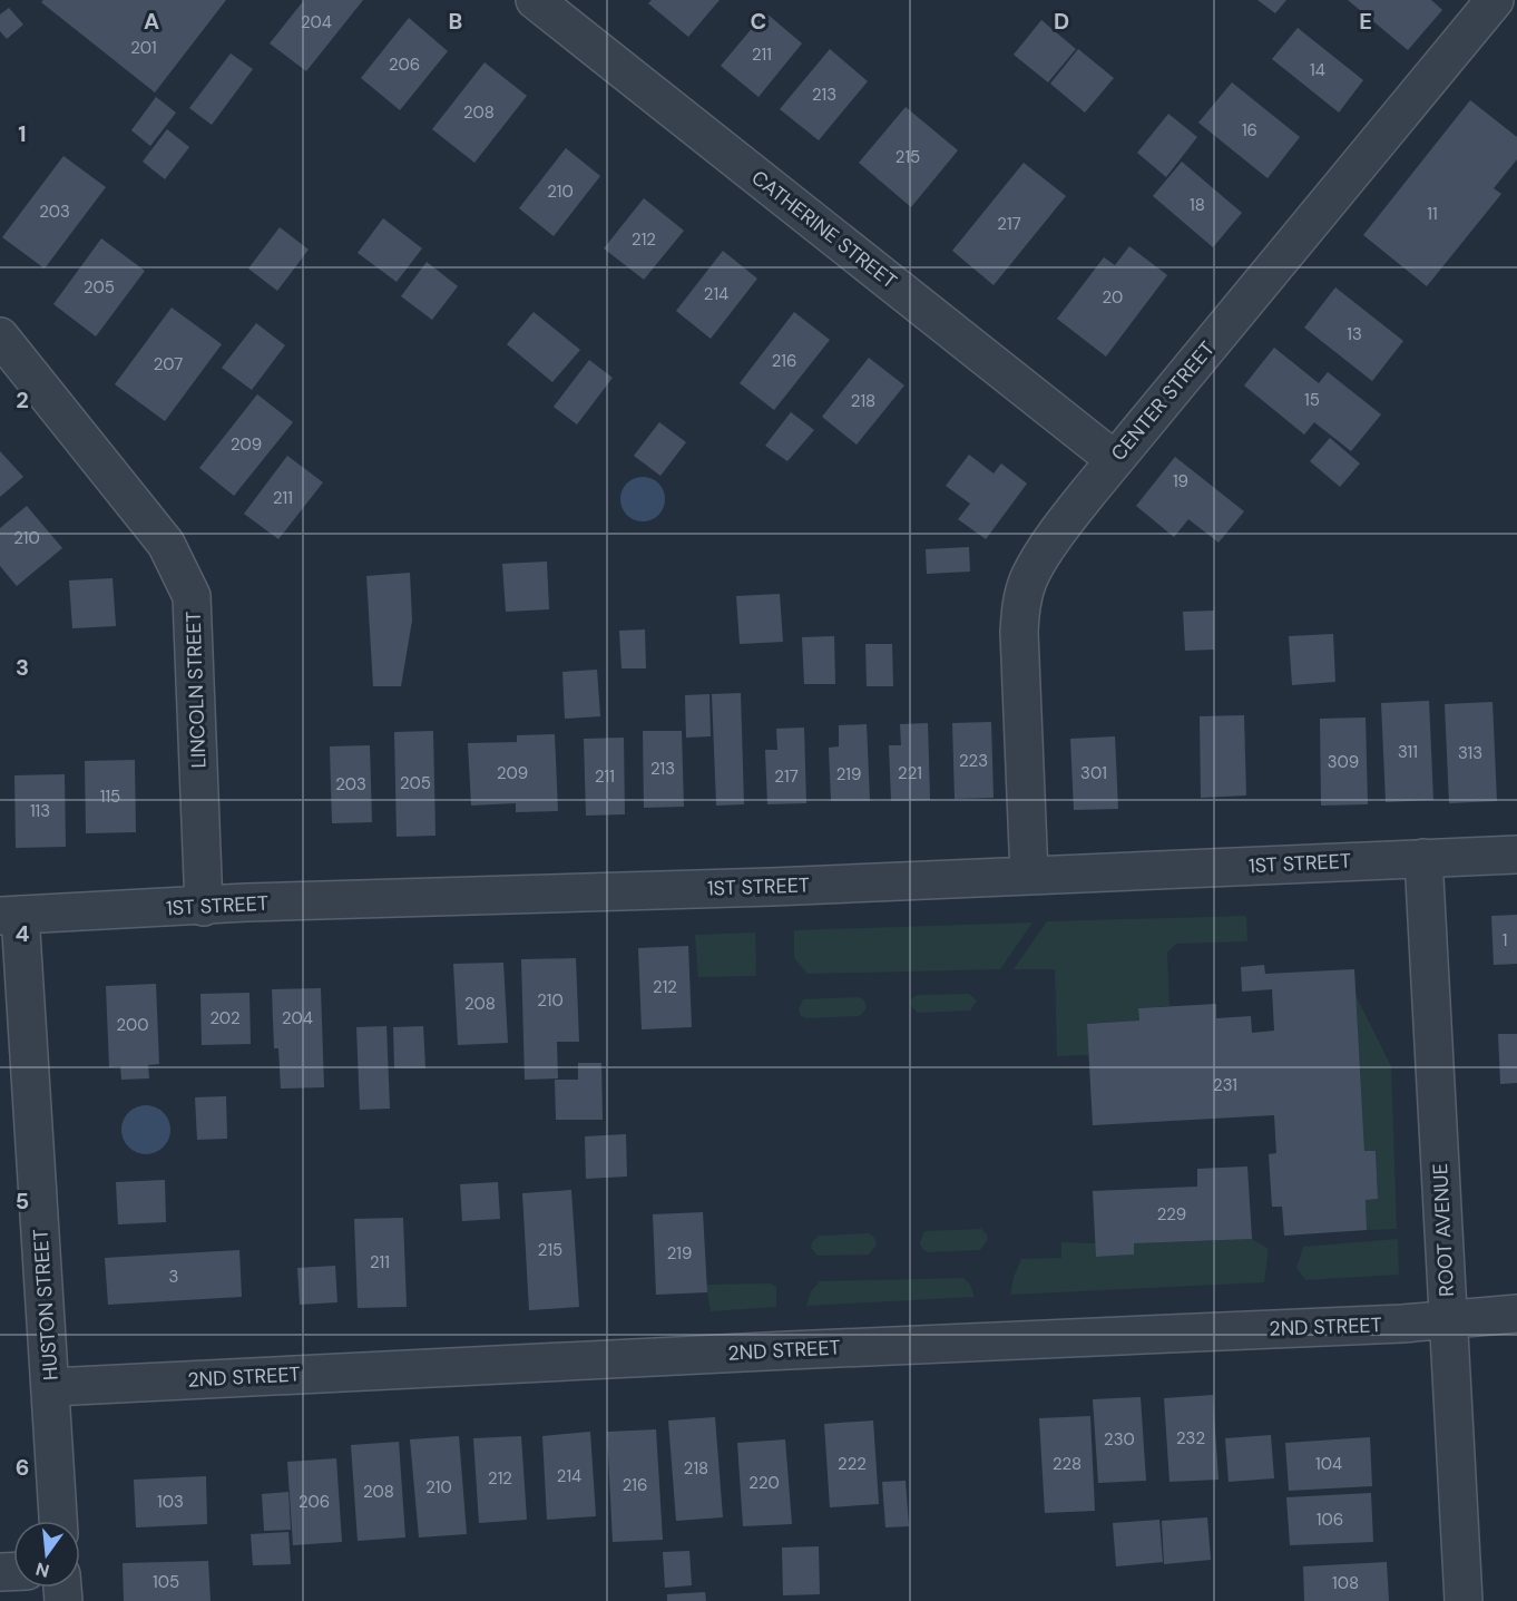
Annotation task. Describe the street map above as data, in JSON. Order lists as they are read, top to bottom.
{
  "streets": {
    "street": [
      "CATHERINE STREET",
      "CENTER STREET",
      "LINCOLN STREET",
      "1ST STREET",
      "ROOT AVENUE",
      "HUSTON STREET",
      "2ND STREET"
    ]
  },
  "crossings": [
    ["CATHERINE STREET", "CENTER STREET"],
    ["CENTER STREET", "1ST STREET"],
    ["LINCOLN STREET", "1ST STREET"],
    ["1ST STREET", "ROOT AVENUE"],
    ["1ST STREET", "HUSTON STREET"],
    ["ROOT AVENUE", "2ND STREET"],
    ["HUSTON STREET", "2ND STREET"]
  ],
  "house_numbers": [
    "204",
    "201",
    "211",
    "206",
    "14",
    "213",
    "208",
    "16",
    "215",
    "210",
    "18",
    "203",
    "11",
    "217",
    "212",
    "205",
    "214",
    "20",
    "13",
    "216",
    "207",
    "15",
    "218",
    "209",
    "19",
    "211",
    "210",
    "311",
    "313",
    "223",
    "309",
    "213",
    "209",
    "221",
    "301",
    "219",
    "211",
    "217",
    "205",
    "203",
    "115",
    "113",
    "1",
    "212",
    "210",
    "208",
    "202",
    "204",
    "200",
    "231",
    "229",
    "215",
    "219",
    "211",
    "3",
    "232",
    "230",
    "222",
    "228",
    "104",
    "218",
    "214",
    "212",
    "220",
    "216",
    "210",
    "208",
    "103",
    "206",
    "106",
    "105",
    "108"
  ],
  "north": "bottom",
  "grid": {
    "columns": [
      "A",
      "B",
      "C",
      "D",
      "E"
    ],
    "rows": [
      "1",
      "2",
      "3",
      "4",
      "5",
      "6"
    ]
  }
}
